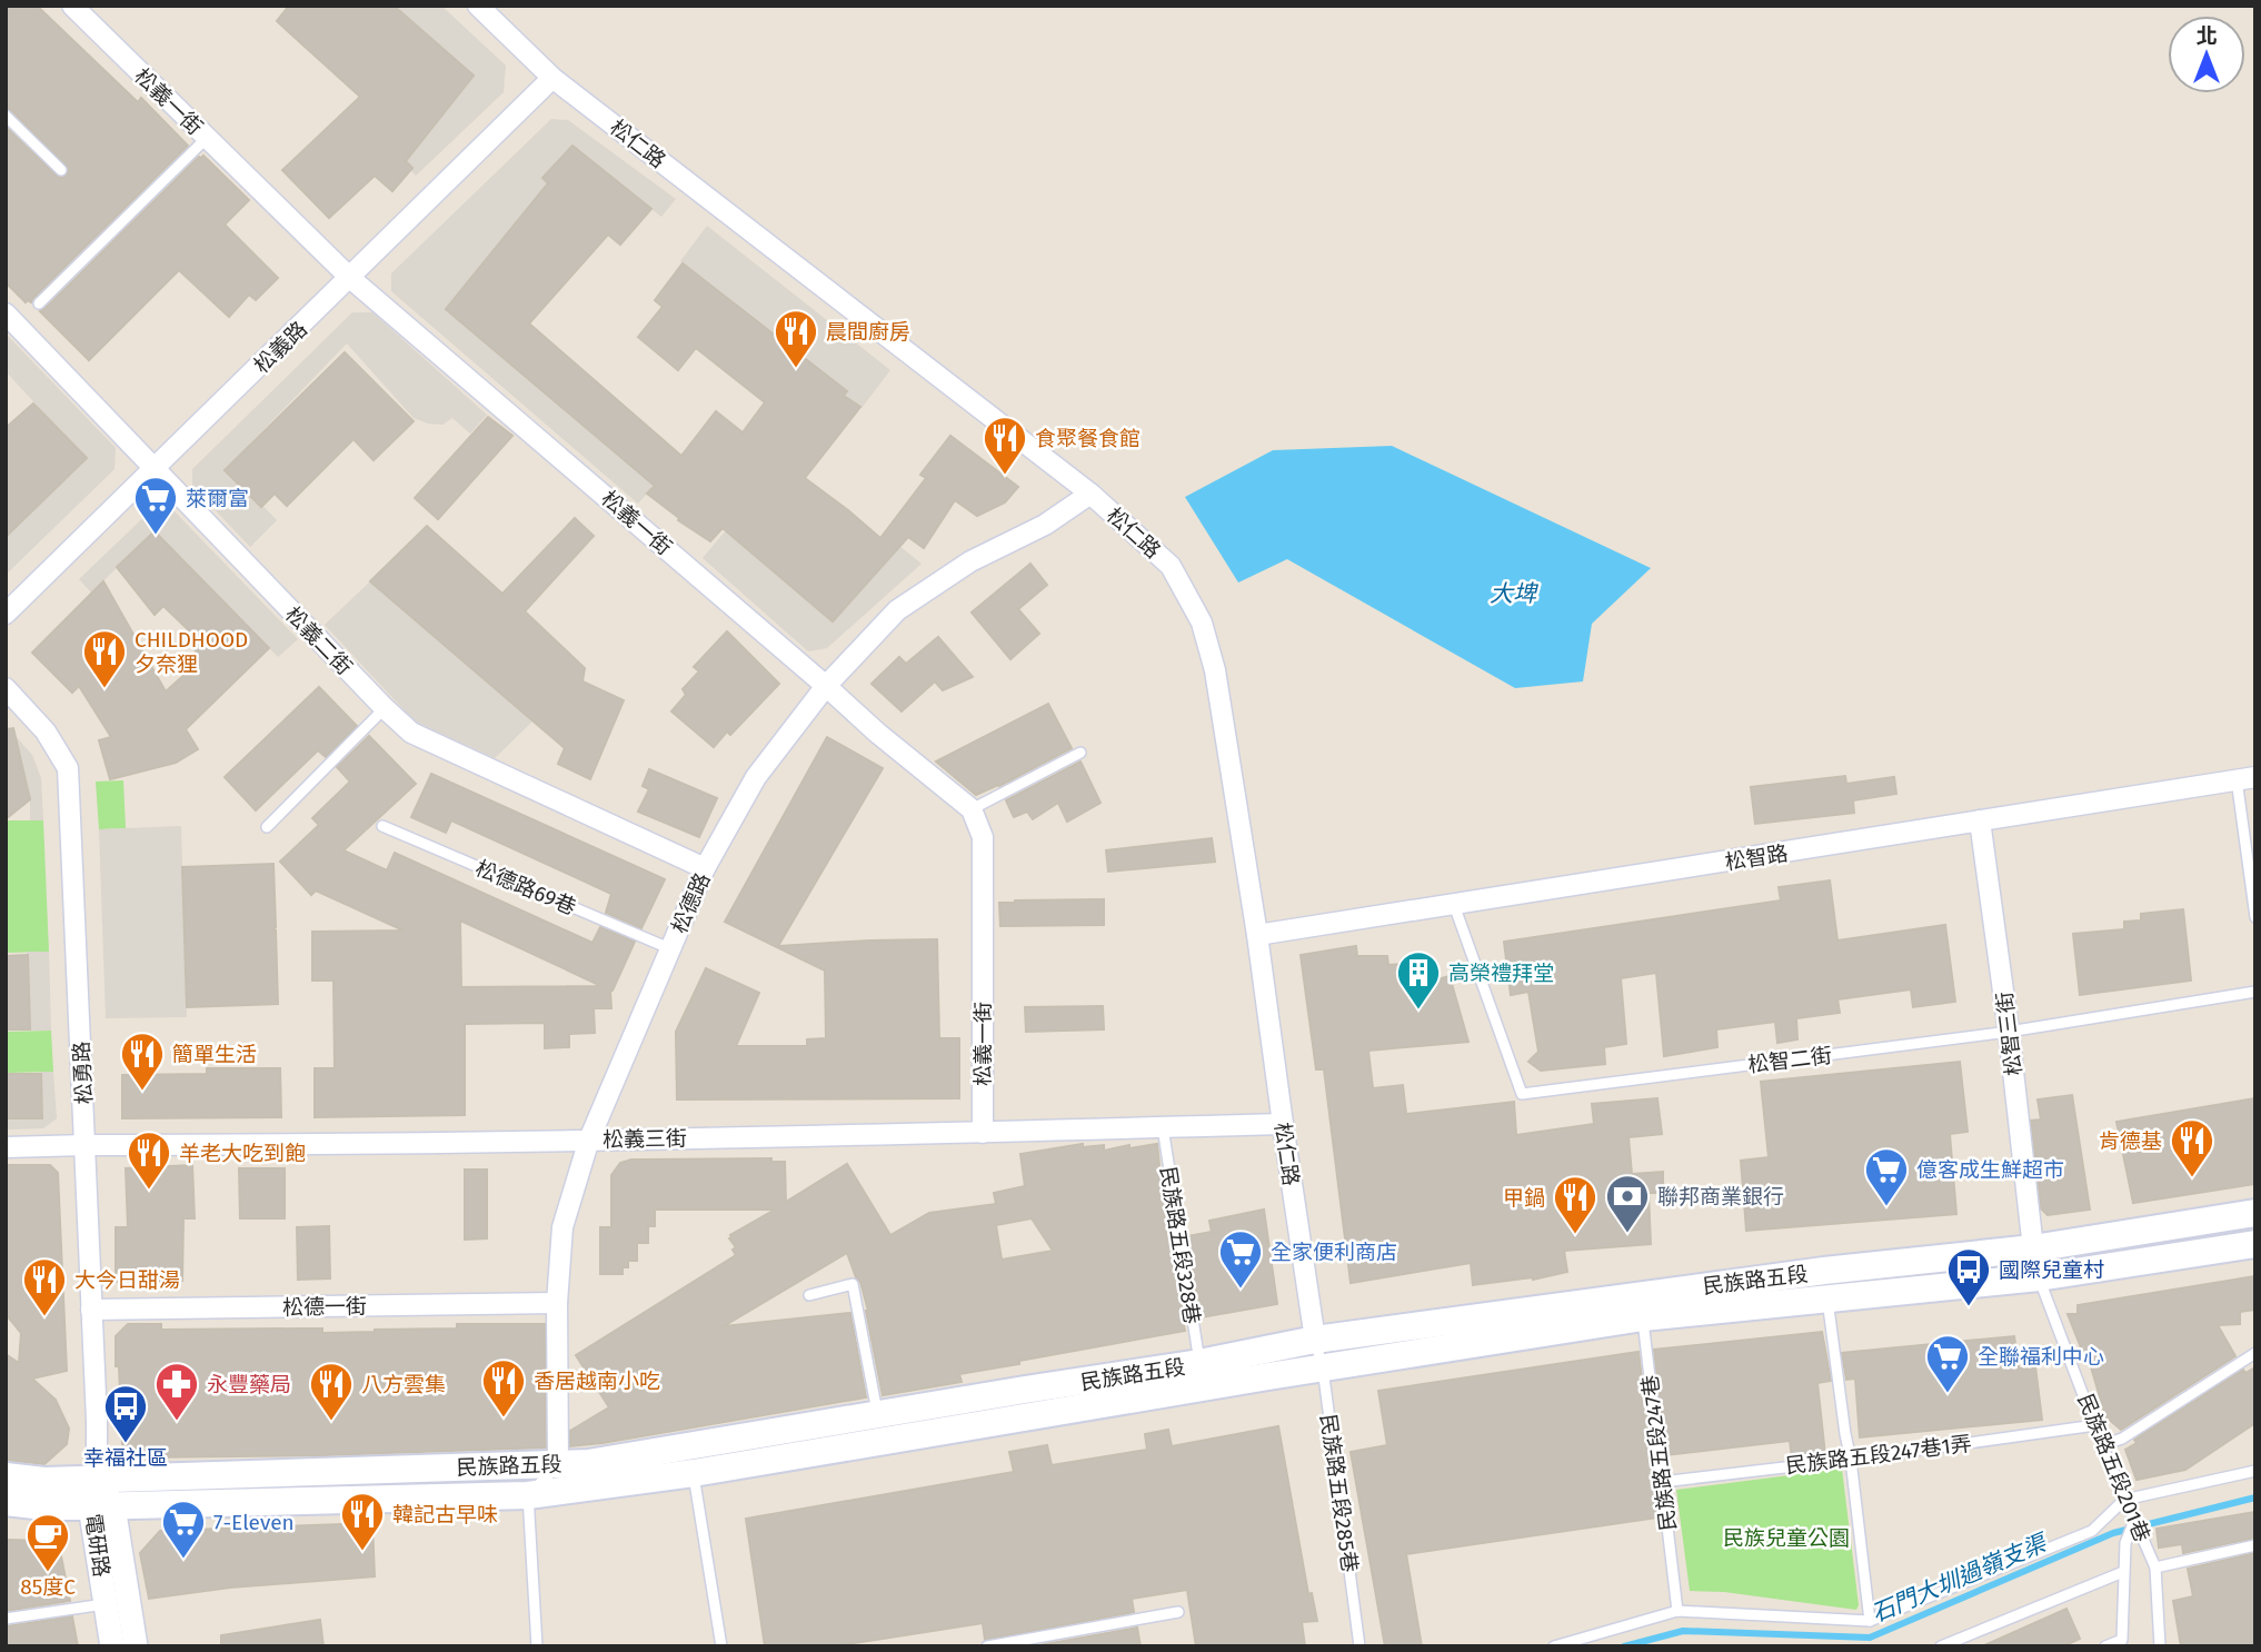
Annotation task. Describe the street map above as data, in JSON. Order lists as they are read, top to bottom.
{
  "streets": {
    "main road": ["民族路五段"],
    "street": [
      "松義一街",
      "松仁路",
      "松義路",
      "松義二街",
      "松智路",
      "松德路",
      "松智三街",
      "松勇路",
      "松義三街",
      "松德一街",
      "電研路"
    ],
    "lane": [
      "松德路69巷",
      "松智二街",
      "民族路五段328巷",
      "民族路五段247巷",
      "民族路五段247巷1弄",
      "民族路五段201巷",
      "民族路五段285巷"
    ]
  },
  "crossings": [
    ["松義一街", "松義路"],
    ["松義一街", "松德路"],
    ["松義一街", "松義三街"],
    ["松仁路", "松義路"],
    ["松仁路", "松智路"],
    ["松仁路", "松德路"],
    ["松仁路", "松義三街"],
    ["松仁路", "民族路五段"],
    ["松仁路", "民族路五段285巷"],
    ["松義路", "松義二街"],
    ["松義二街", "松德路"],
    ["松智路", "松智三街"],
    ["松智路", "松智二街"],
    ["松德路69巷", "松德路"],
    ["松德路", "松義三街"],
    ["松德路", "民族路五段"],
    ["松德路", "松德一街"],
    ["松智三街", "松智二街"],
    ["松智三街", "民族路五段"],
    ["松智三街", "民族路五段201巷"],
    ["松勇路", "松義三街"],
    ["松勇路", "民族路五段"],
    ["松勇路", "松德一街"],
    ["松勇路", "電研路"],
    ["松義三街", "民族路五段328巷"],
    ["民族路五段328巷", "民族路五段"],
    ["民族路五段", "民族路五段247巷"],
    ["民族路五段", "民族路五段201巷"],
    ["民族路五段", "民族路五段285巷"],
    ["民族路五段", "電研路"],
    ["民族路五段247巷", "民族路五段247巷1弄"],
    ["民族路五段247巷1弄", "民族路五段201巷"]
  ],
  "water": ["大埤", "石門大圳過嶺支渠"],
  "parks": ["民族兒童公園"],
  "places": {
    "restaurant": [
      "晨間廚房",
      "食聚餐食館",
      "CHILDHOOD 夕奈狸",
      "簡單生活",
      "肯德基",
      "羊老大吃到飽",
      "甲鍋",
      "大今日甜湯",
      "香居越南小吃",
      "八方雲集",
      "韓記古早味"
    ],
    "supermarket": [
      "萊爾富",
      "億客成生鮮超市",
      "全家便利商店",
      "全聯福利中心",
      "7-Eleven"
    ],
    "building": ["高榮禮拜堂"],
    "bank": ["聯邦商業銀行"],
    "bus stop": ["國際兒童村", "幸福社區"],
    "pharmacy": ["永豐藥局"],
    "cafe": ["85度C"]
  },
  "north": "top"
}
